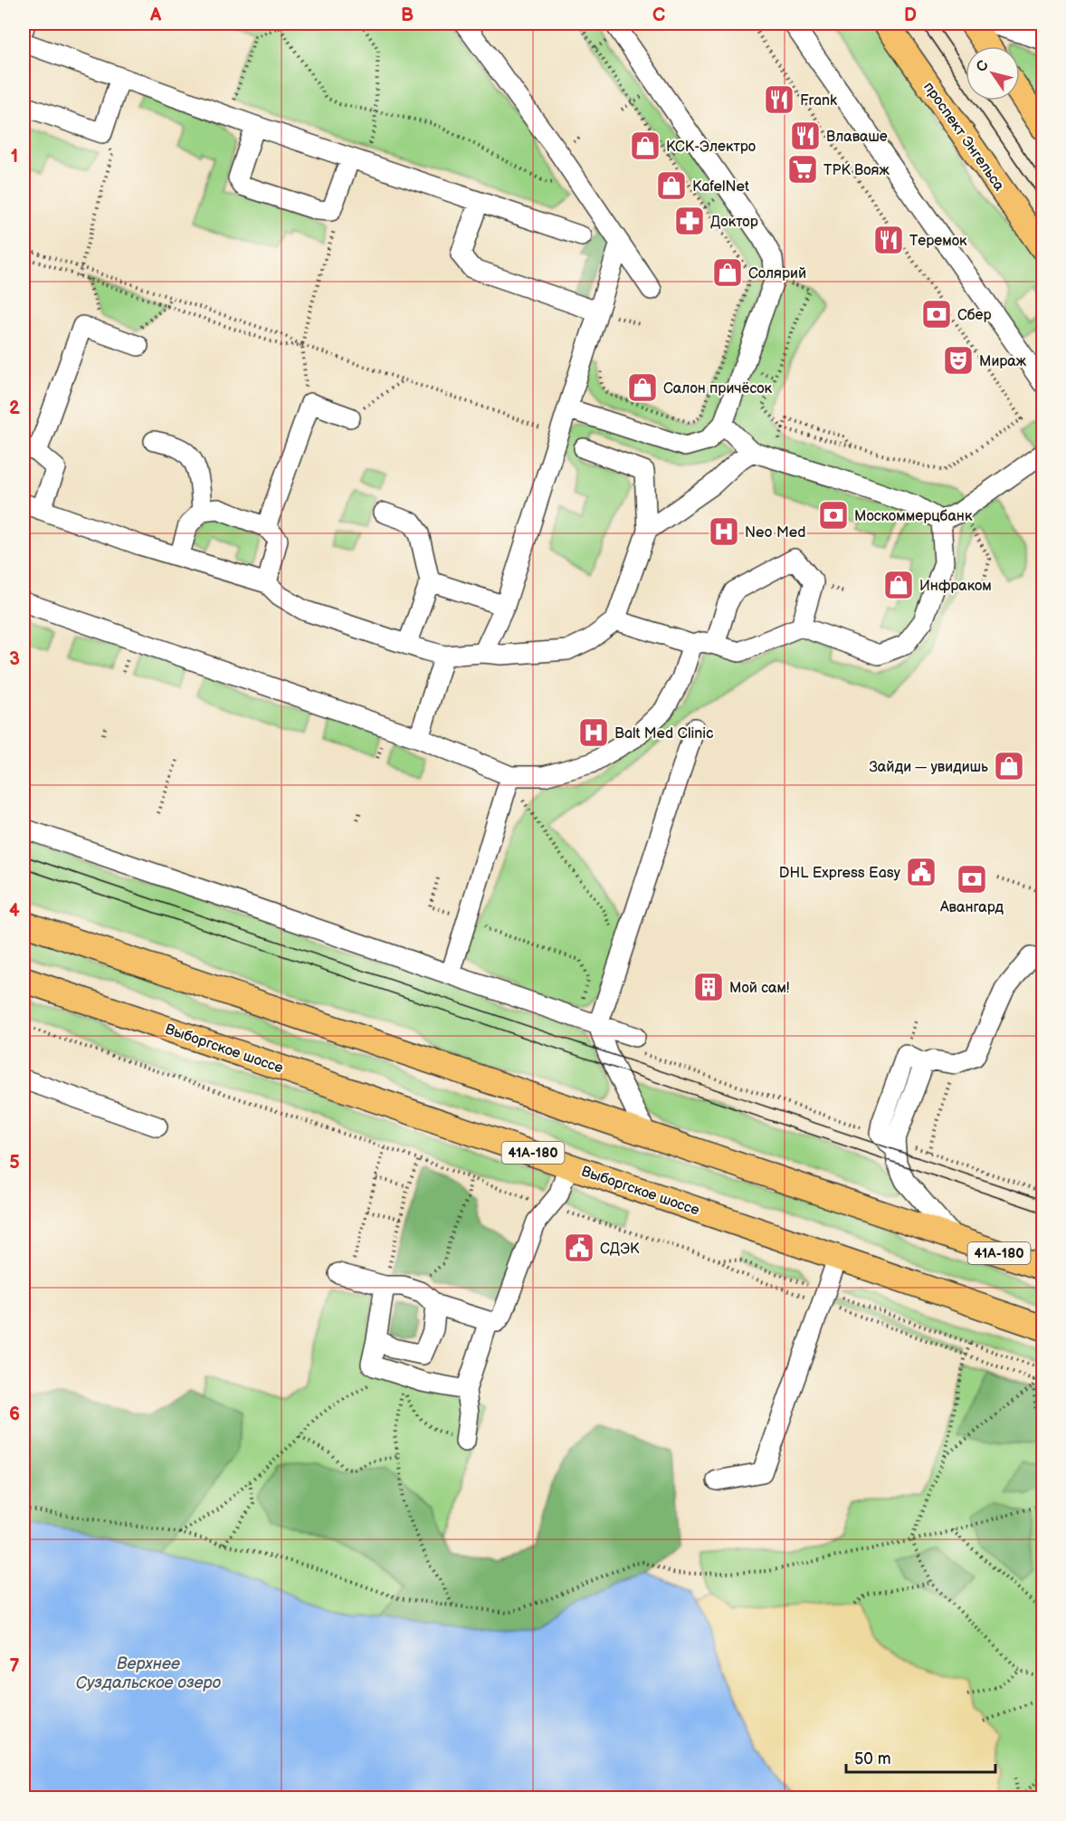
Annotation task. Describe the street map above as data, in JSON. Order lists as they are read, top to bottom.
{
  "streets": {
    "main road": ["проспект Энгельса", "Выборгское шоссе", "41А-180"]
  },
  "water": ["Верхнее Суздальское озеро"],
  "places": {
    "restaurant": ["Frank", "Влаваше", "Теремок"],
    "shop": [
      "КСК-Электро",
      "KafelNet",
      "Солярий",
      "Салон причёсок",
      "Инфраком",
      "Зайди — увидишь"
    ],
    "supermarket": ["ТРК Вояж"],
    "pharmacy": ["Доктор"],
    "bank": ["Сбер", "Москоммерцбанк", "Авангард"],
    "theatre": ["Мираж"],
    "hospital": ["Neo Med", "Balt Med Clinic"],
    "public building": ["DHL Express Easy", "СДЭК"],
    "building": ["Мой сам!"]
  },
  "scale_bar": "50 m",
  "north": "top left",
  "grid": {
    "columns": [
      "A",
      "B",
      "C",
      "D"
    ],
    "rows": [
      "1",
      "2",
      "3",
      "4",
      "5",
      "6",
      "7"
    ]
  }
}
